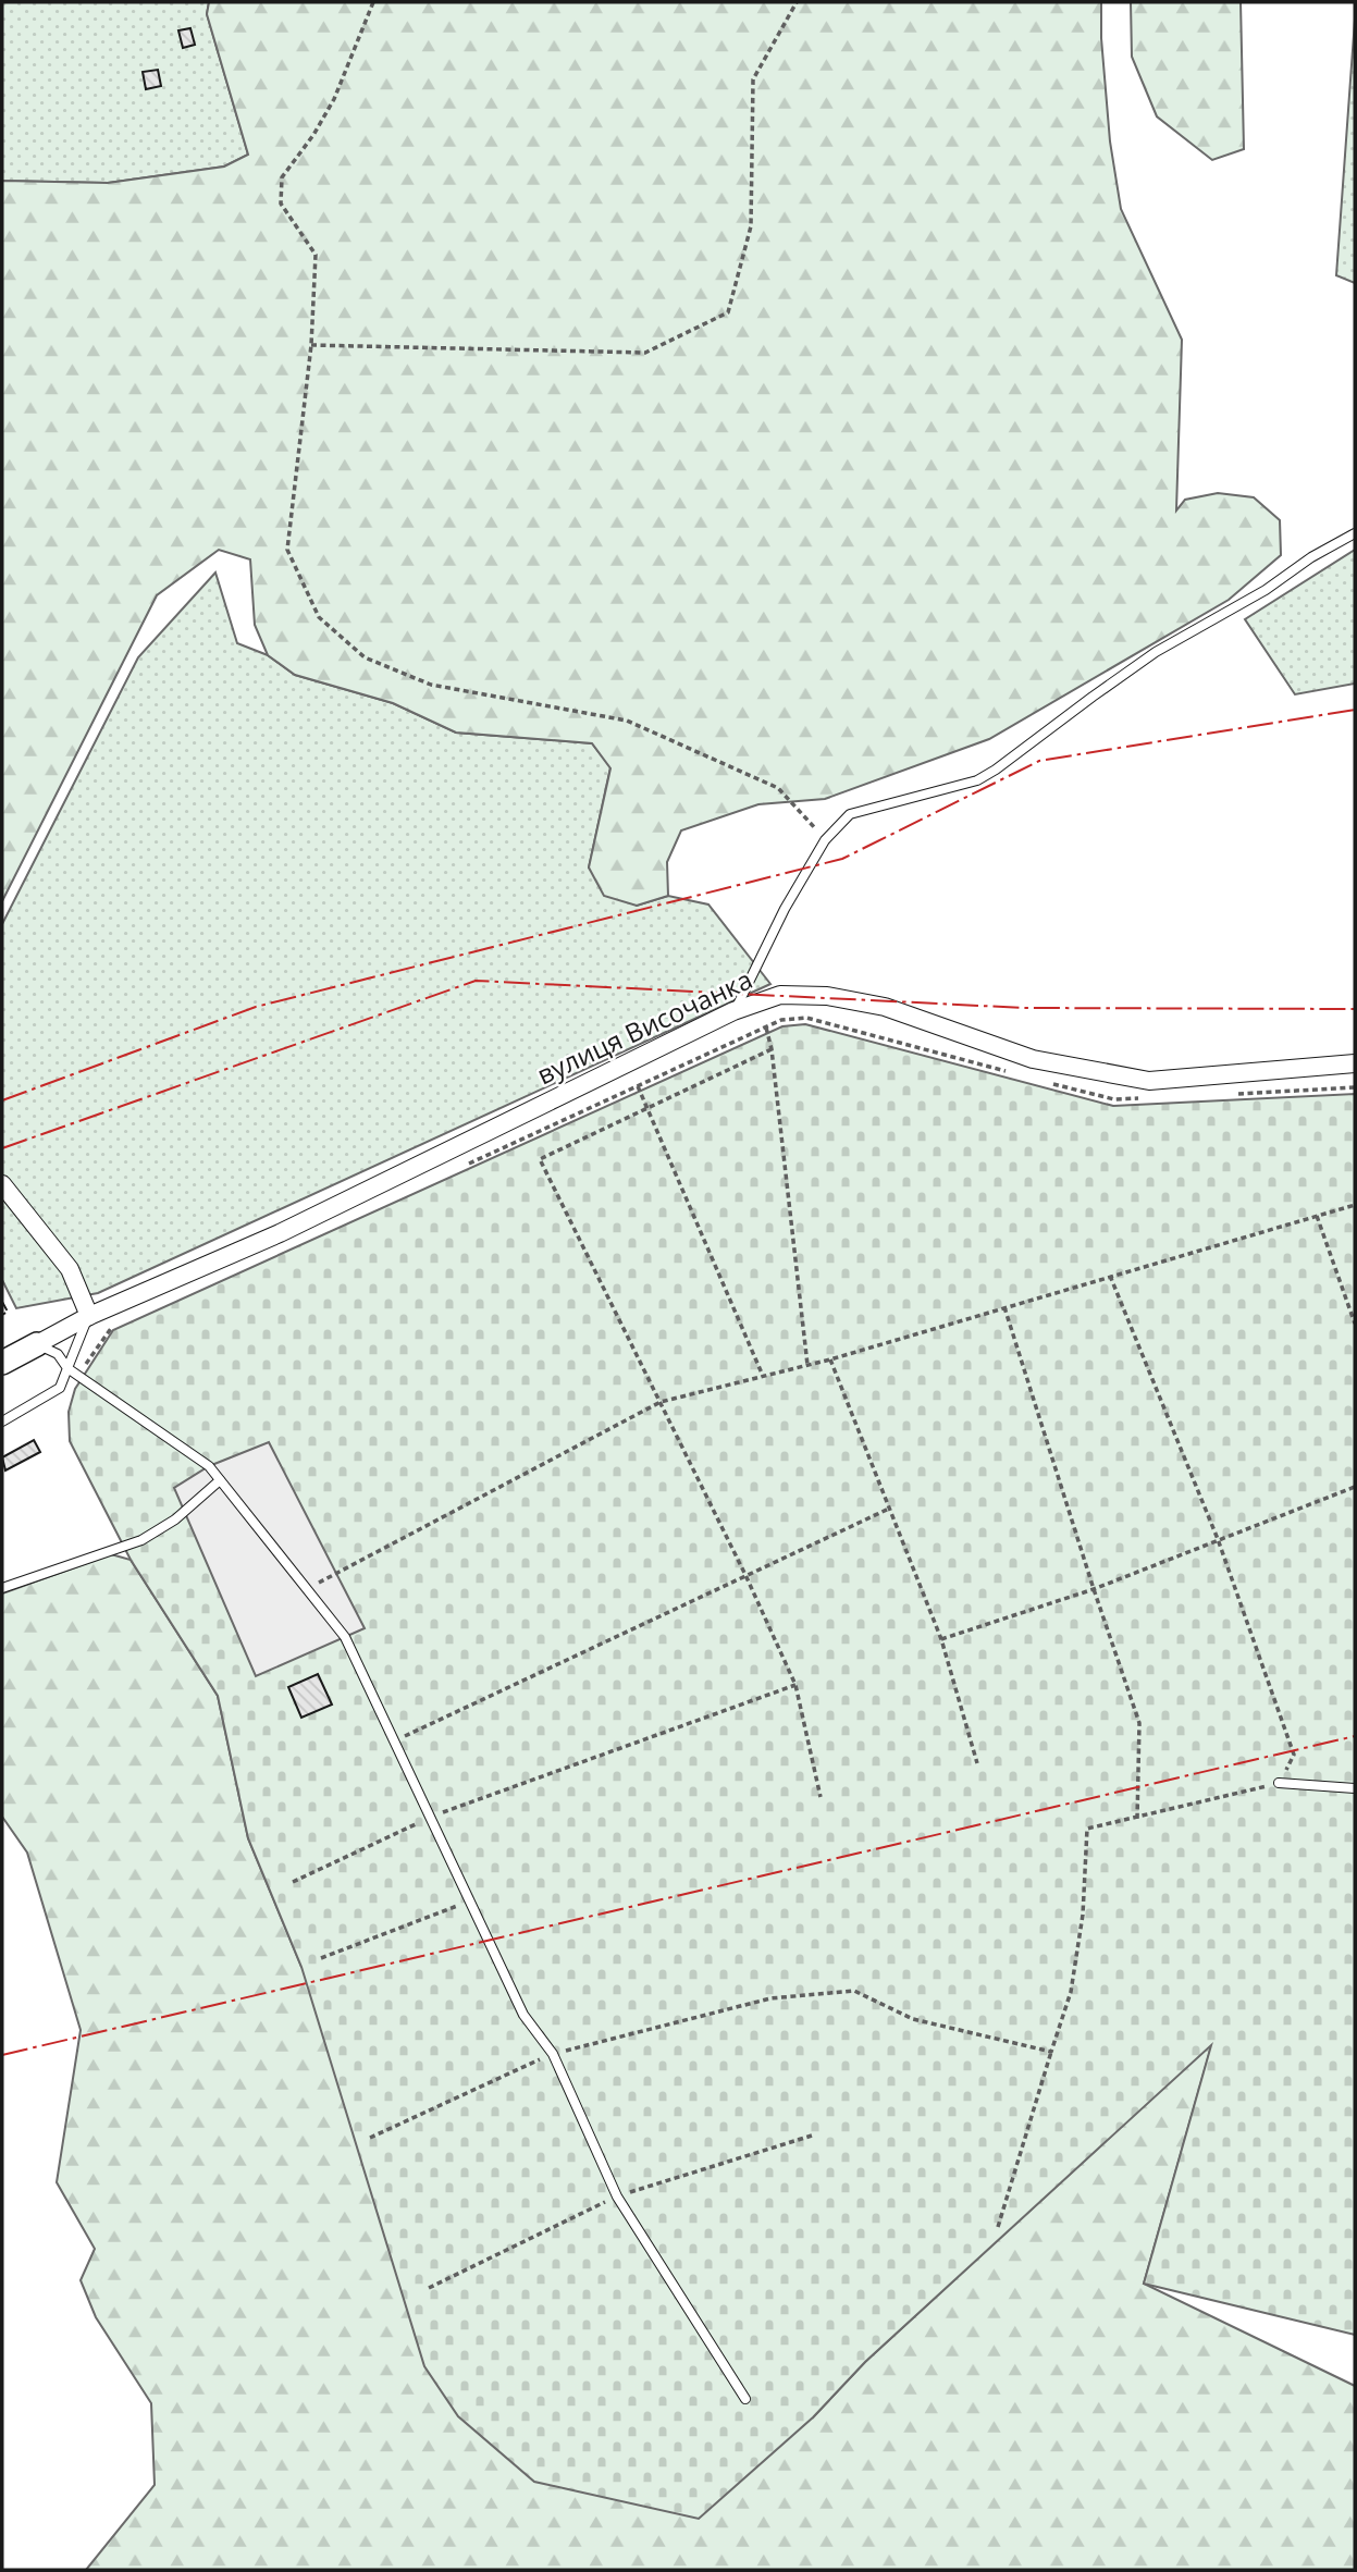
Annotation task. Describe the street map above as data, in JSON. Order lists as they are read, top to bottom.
{
  "streets": {
    "street": ["вулиця Височанка"]
  }
}
